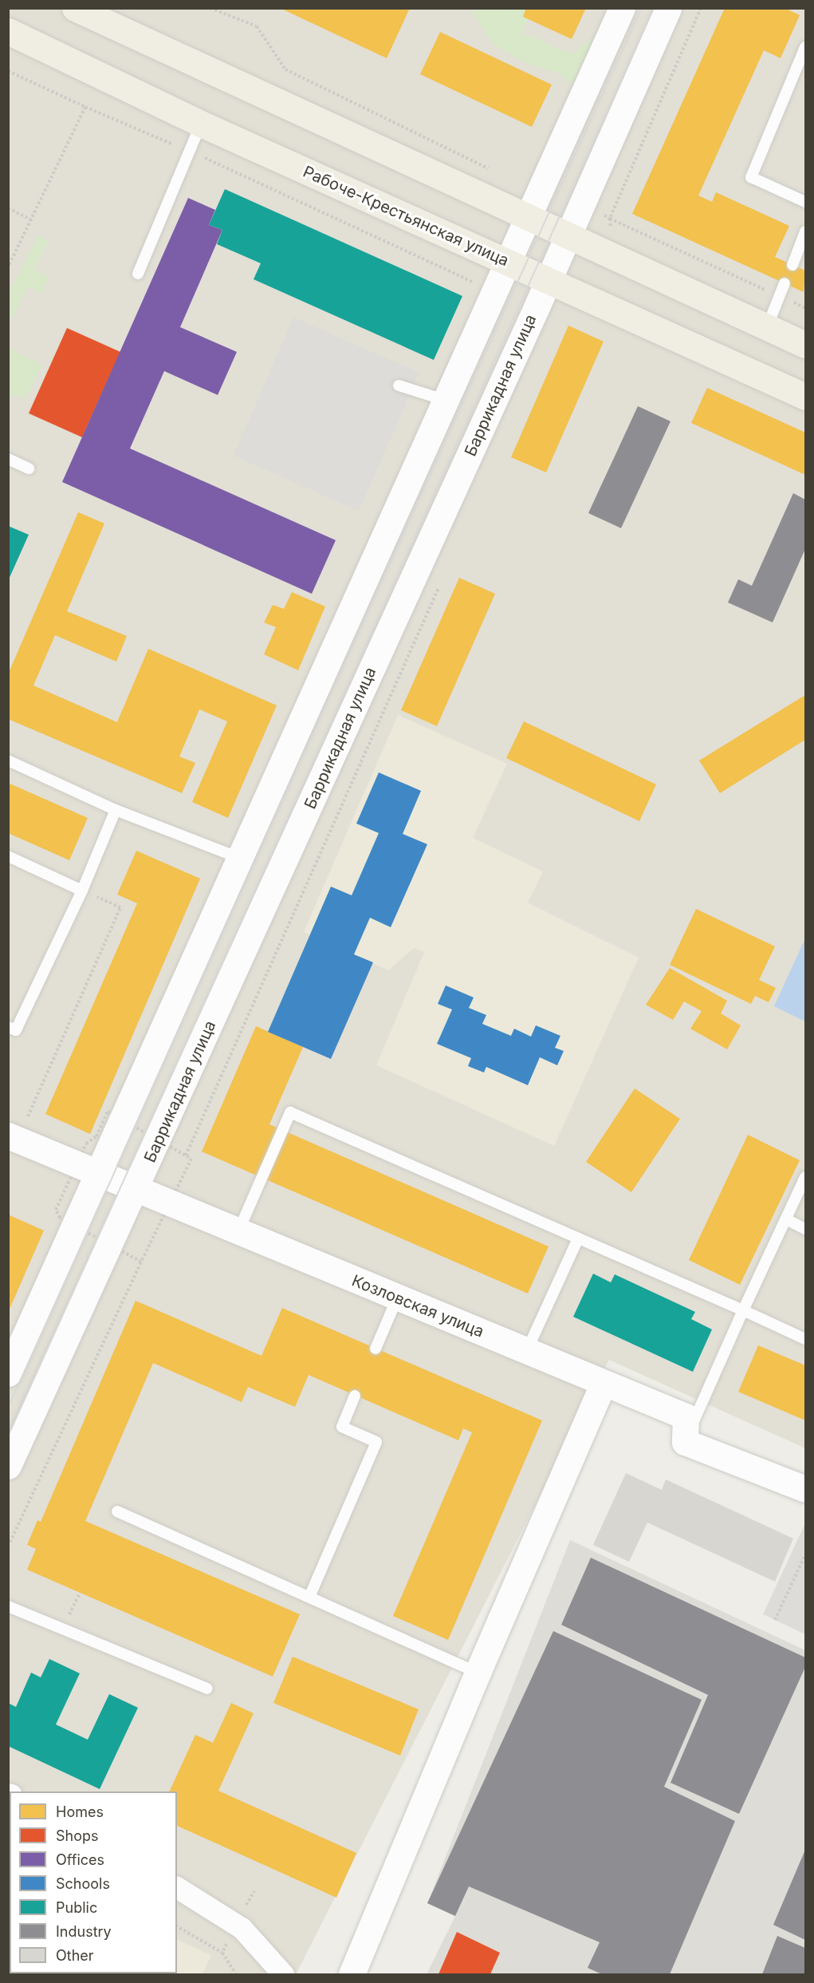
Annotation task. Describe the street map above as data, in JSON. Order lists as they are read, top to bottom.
{
  "streets": {
    "main road": ["Рабоче-Крестьянская улица"],
    "street": ["Баррикадная улица", "Козловская улица"]
  },
  "crossings": [
    ["Рабоче-Крестьянская улица", "Баррикадная улица"],
    ["Баррикадная улица", "Козловская улица"]
  ],
  "legend": [
    "Homes",
    "Shops",
    "Offices",
    "Schools",
    "Public",
    "Industry",
    "Other"
  ]
}
